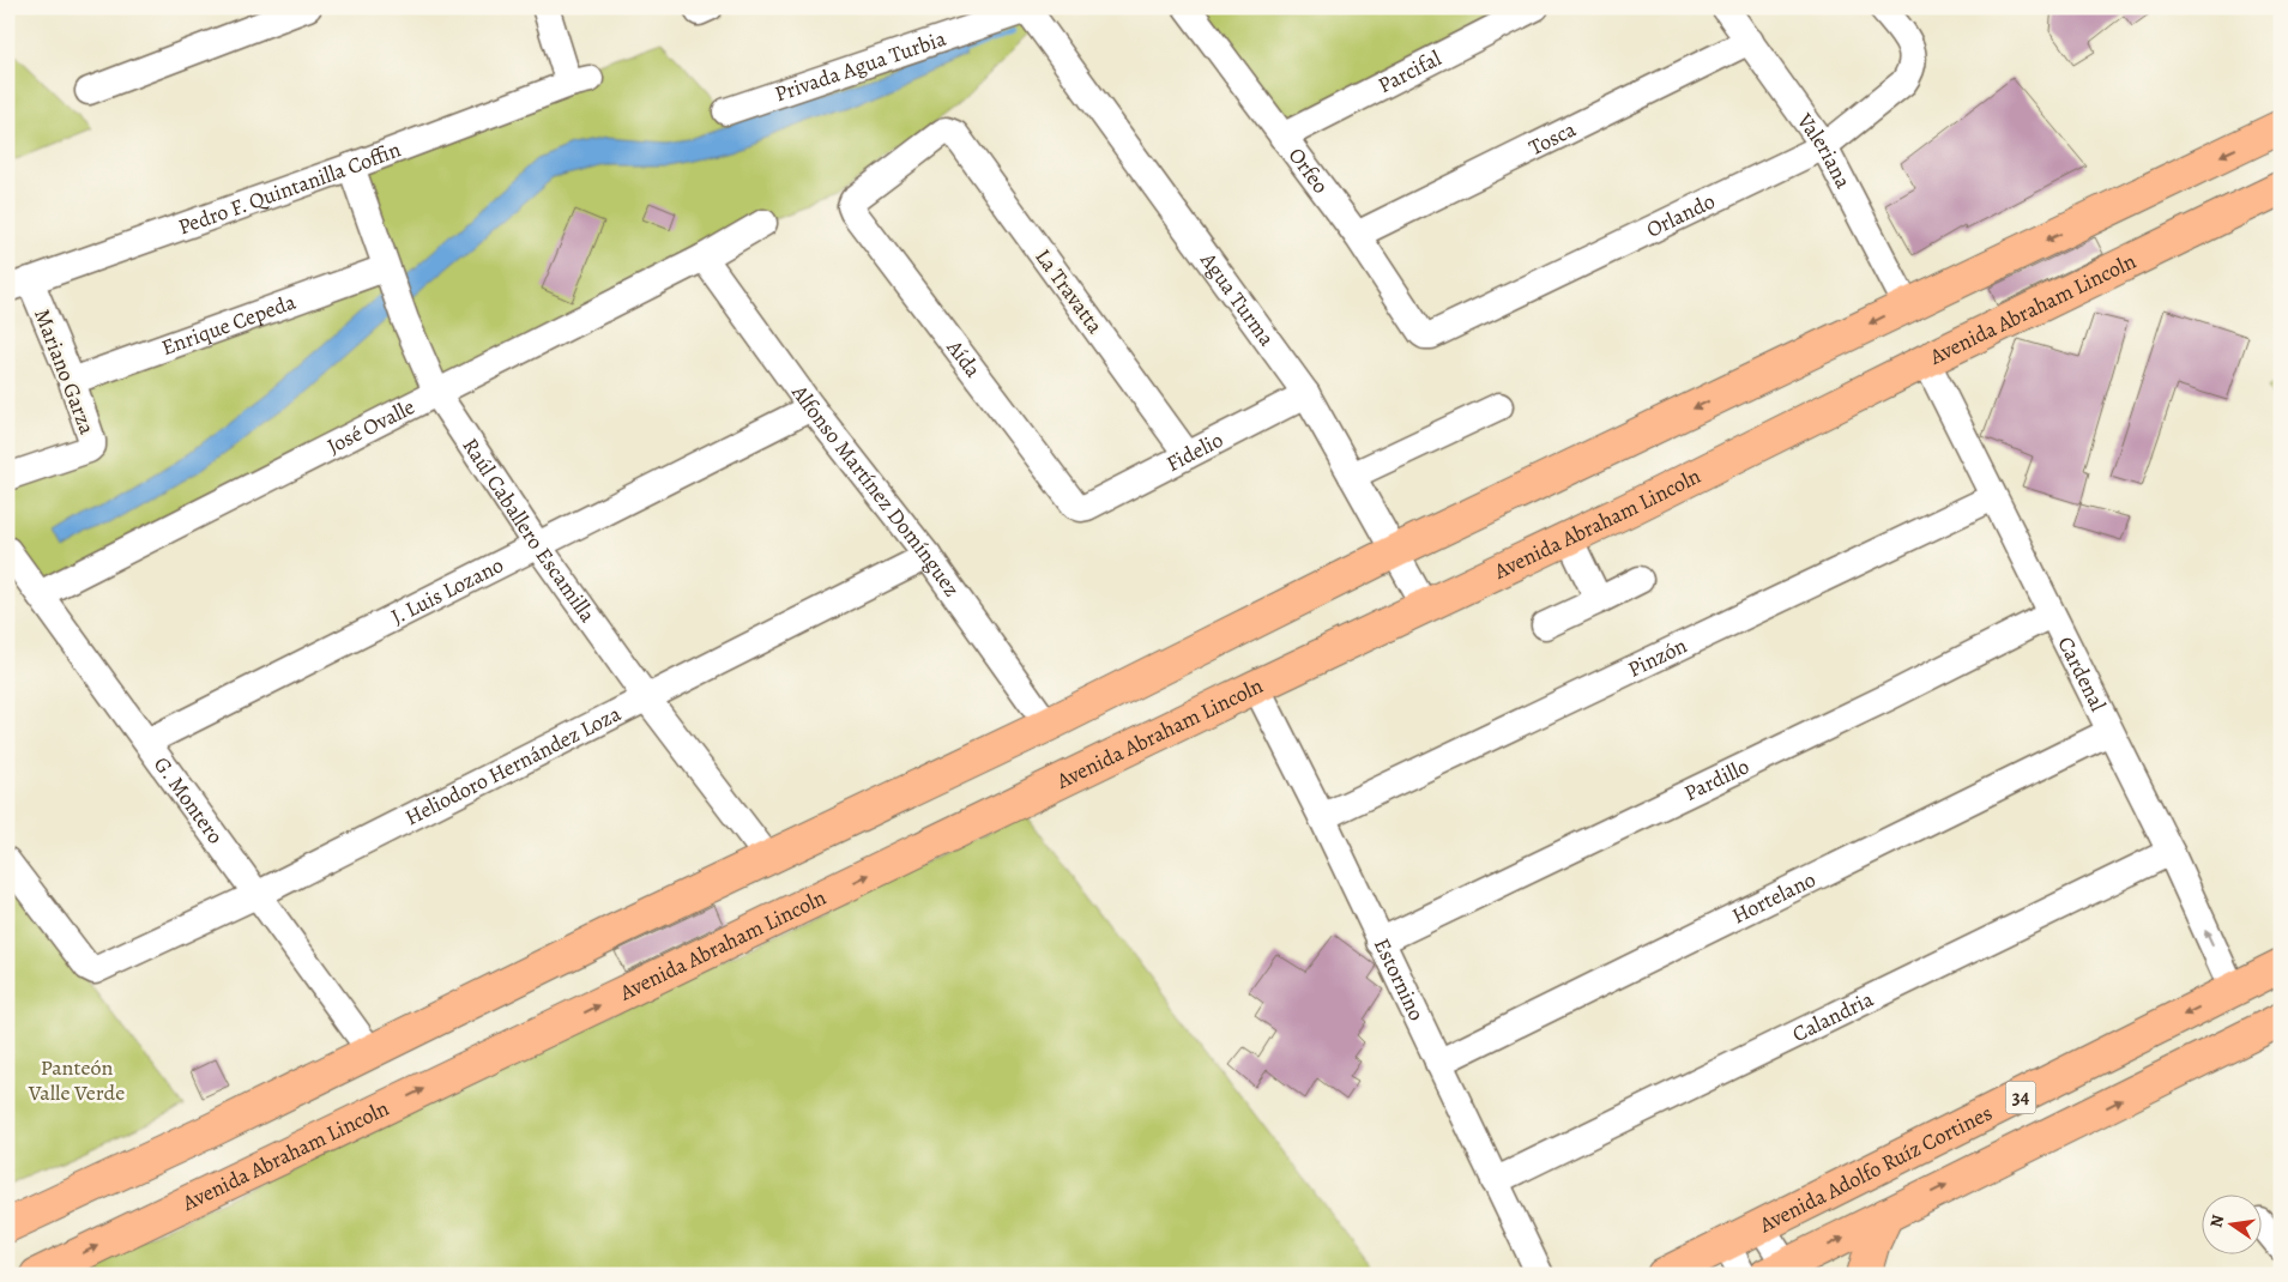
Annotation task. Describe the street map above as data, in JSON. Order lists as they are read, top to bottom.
{
  "streets": {
    "main road": ["Avenida Abraham Lincoln", "34", "Avenida Adolfo Ruíz Cortines"],
    "street": [
      "Privada Agua Turbia",
      "Parcifal",
      "Tosca",
      "Valeriana",
      "Orfeo",
      "Pedro F. Quintanilla Coffin",
      "Orlando",
      "La Travatta",
      "Agua Turma",
      "Enrique Cepeda",
      "Aída",
      "Mariano Garza",
      "José Ovalle",
      "Fidelio",
      "Alfonso Martínez Domínguez",
      "Raúl Caballero Escamilla",
      "J. Luis Lozano",
      "Pinzón",
      "Cardenal",
      "Heliodoro Hernández Loza",
      "Pardillo",
      "G. Montero",
      "Hortelano",
      "Estornino",
      "Calandria"
    ]
  },
  "crossings": [
    ["Privada Agua Turbia", "Agua Turma"],
    ["Parcifal", "Orfeo"],
    ["Tosca", "Valeriana"],
    ["Tosca", "Orfeo"],
    ["Valeriana", "Orlando"],
    ["Orfeo", "Orlando"],
    ["Pedro F. Quintanilla Coffin", "Mariano Garza"],
    ["Pedro F. Quintanilla Coffin", "Raúl Caballero Escamilla"],
    ["La Travatta", "Aída"],
    ["La Travatta", "Fidelio"],
    ["Agua Turma", "Avenida Abraham Lincoln"],
    ["Agua Turma", "Fidelio"],
    ["Avenida Abraham Lincoln", "Cardenal"],
    ["Avenida Abraham Lincoln", "Estornino"],
    ["Enrique Cepeda", "Mariano Garza"],
    ["Enrique Cepeda", "Raúl Caballero Escamilla"],
    ["Aída", "Fidelio"],
    ["José Ovalle", "Alfonso Martínez Domínguez"],
    ["José Ovalle", "Raúl Caballero Escamilla"],
    ["José Ovalle", "G. Montero"],
    ["Alfonso Martínez Domínguez", "J. Luis Lozano"],
    ["Alfonso Martínez Domínguez", "Heliodoro Hernández Loza"],
    ["Raúl Caballero Escamilla", "J. Luis Lozano"],
    ["Raúl Caballero Escamilla", "Heliodoro Hernández Loza"],
    ["J. Luis Lozano", "G. Montero"],
    ["Pinzón", "Cardenal"],
    ["Pinzón", "Estornino"],
    ["Cardenal", "Pardillo"],
    ["Cardenal", "Hortelano"],
    ["Cardenal", "Calandria"],
    ["Cardenal", "Avenida Adolfo Ruíz Cortines"],
    ["Heliodoro Hernández Loza", "G. Montero"],
    ["Pardillo", "Estornino"],
    ["Hortelano", "Estornino"],
    ["Estornino", "Calandria"]
  ],
  "parks": ["Panteón Valle Verde"],
  "north": "left"
}
